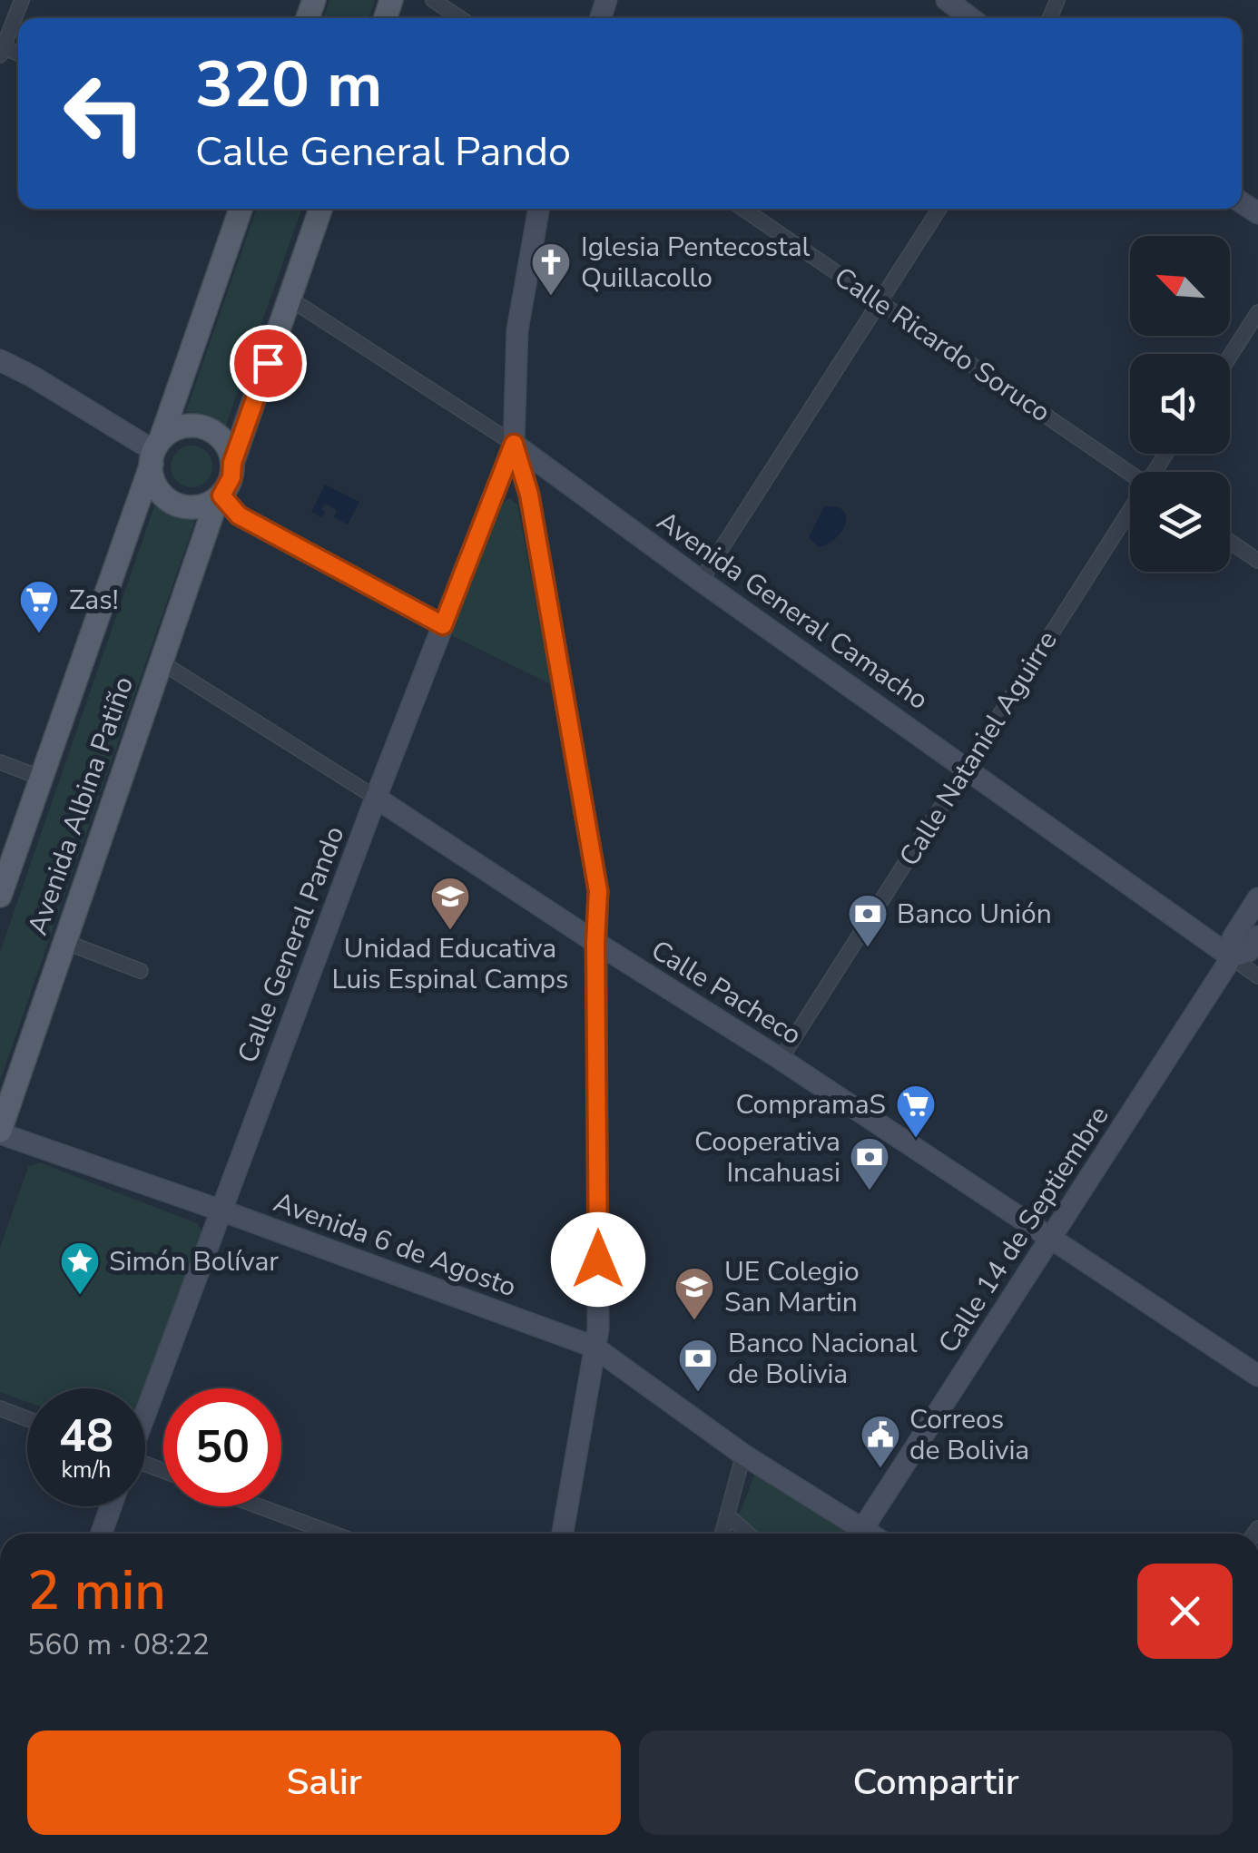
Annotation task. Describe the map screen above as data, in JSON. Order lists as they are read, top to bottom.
{
  "streets": {
    "main road": [
      "Avenida General Camacho",
      "Avenida Albina Patiño",
      "Calle General Pando",
      "Calle Pacheco",
      "Calle 14 de Septiembre",
      "Avenida 6 de Agosto"
    ],
    "street": ["Calle Ricardo Soruco", "Calle Nataniel Aguirre"]
  },
  "crossings": [
    ["Avenida General Camacho", "Calle Nataniel Aguirre"],
    ["Avenida General Camacho", "Calle General Pando"],
    ["Avenida General Camacho", "Calle 14 de Septiembre"],
    ["Calle Nataniel Aguirre", "Calle Pacheco"],
    ["Avenida Albina Patiño", "Calle Pacheco"],
    ["Avenida Albina Patiño", "Avenida 6 de Agosto"],
    ["Calle General Pando", "Calle Pacheco"],
    ["Calle General Pando", "Avenida 6 de Agosto"],
    ["Calle Pacheco", "Calle 14 de Septiembre"]
  ],
  "places": {
    "church": ["Iglesia Pentecostal Quillacollo"],
    "supermarket": ["Zas!", "CompramaS"],
    "school or university": ["Unidad Educativa Luis Espinal Camps", "UE Colegio San Martin"],
    "bank": ["Banco Unión", "Cooperativa Incahuasi", "Banco Nacional de Bolivia"],
    "place": ["Simón Bolívar"],
    "public building": ["Correos de Bolivia"]
  },
  "north": "top left",
  "page": {
    "turn": ["320 m", "Calle General Pando"],
    "speed": "48 km/h",
    "limit": "50",
    "heading": ["2 min", "560 m · 08:22"],
    "buttons": ["Salir", "Compartir"]
  }
}
